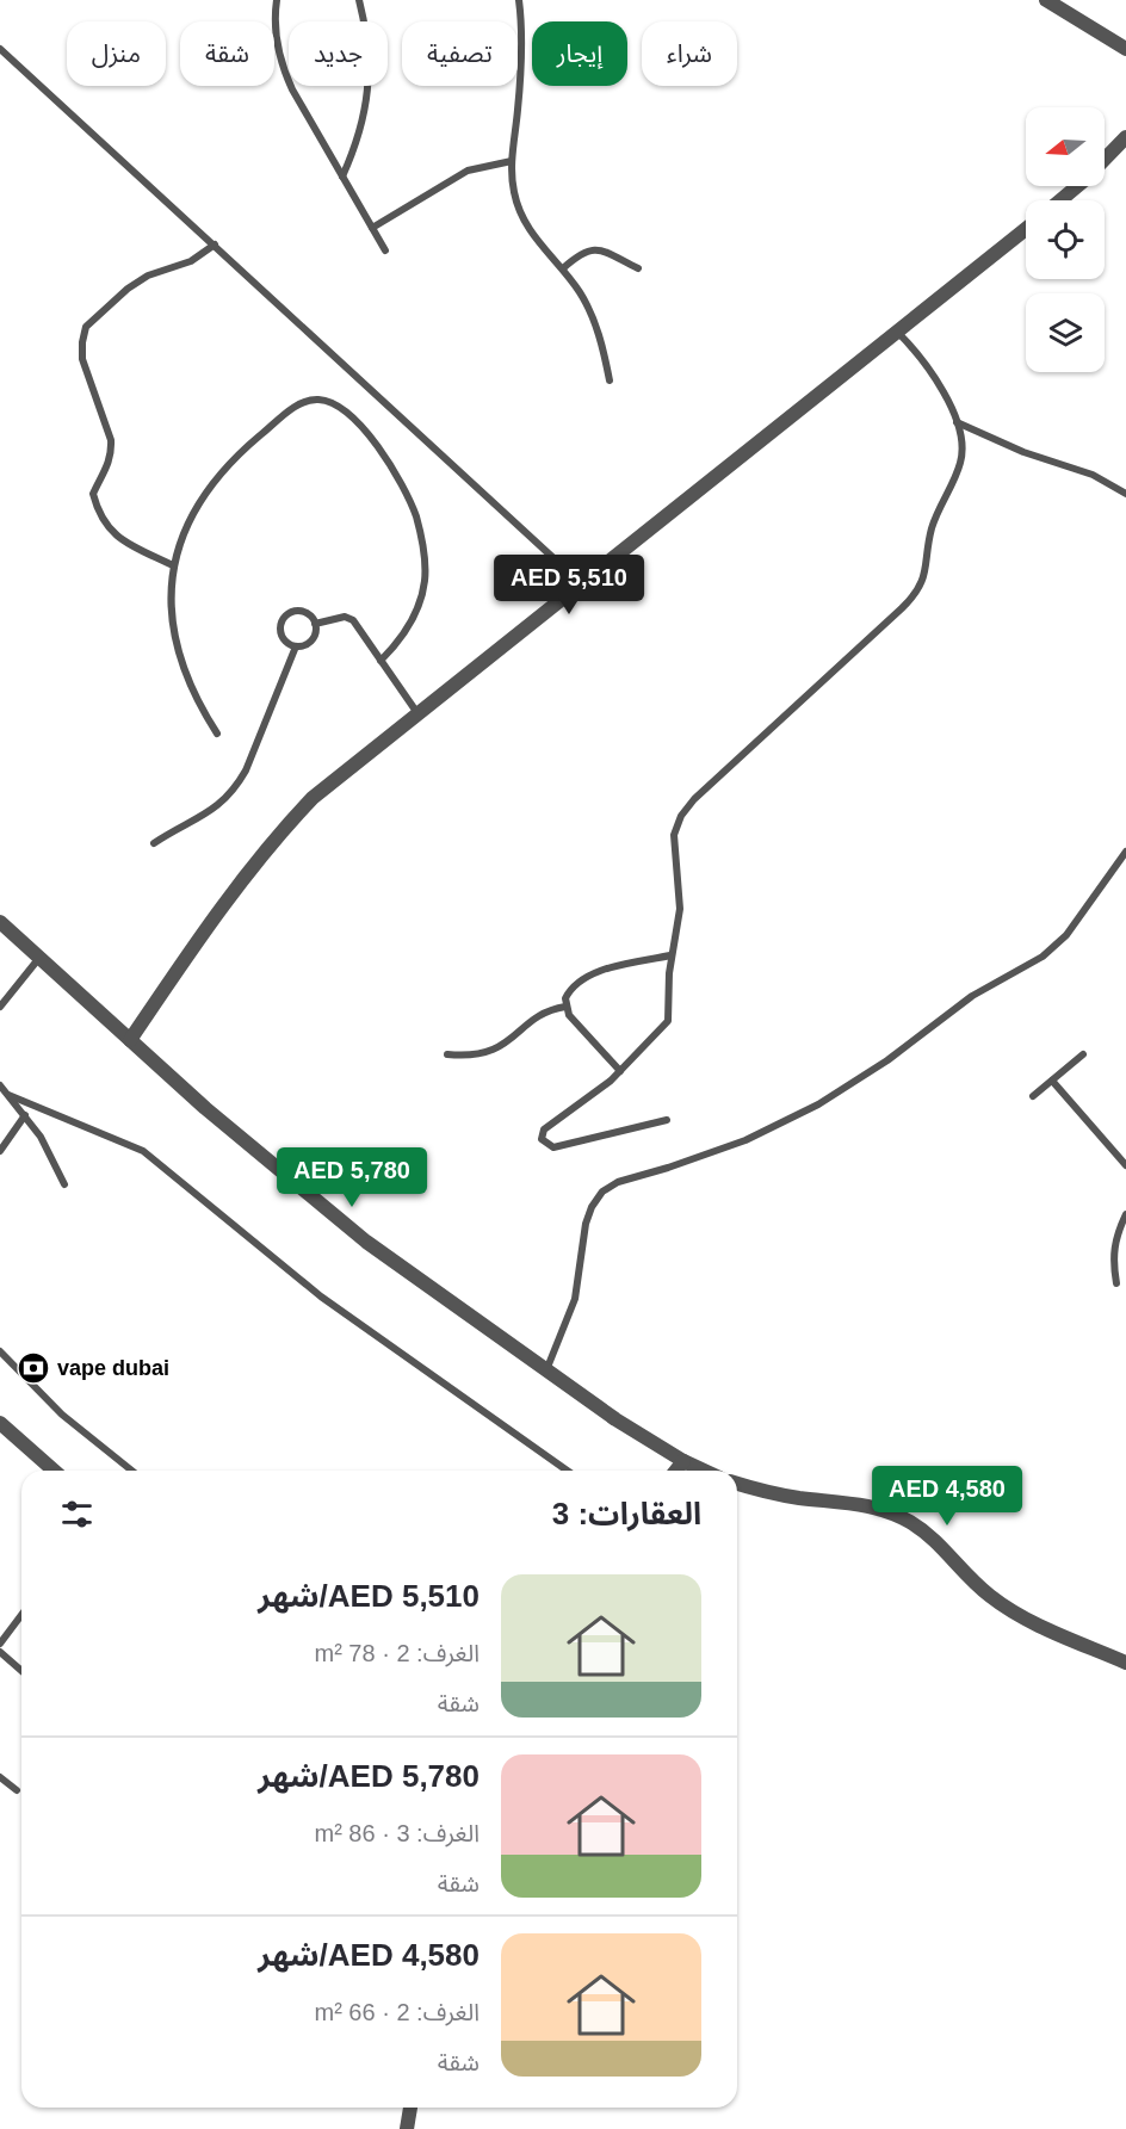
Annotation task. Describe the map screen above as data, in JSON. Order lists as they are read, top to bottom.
{
  "places": {
    "bank": ["vape dubai"]
  },
  "north": "left",
  "page": {
    "chip": [
      "شراء",
      "إيجار",
      "تصفية",
      "جديد",
      "شقة",
      "منزل"
    ],
    "price": ["AED 5,510", "AED 5,780", "AED 4,580"],
    "heading": "العقارات: 3",
    "list": [
      {
        "name": "AED 5,510/شهر",
        "note": "الغرف: 2 · 78 m² · شقة"
      },
      {
        "name": "AED 5,780/شهر",
        "note": "الغرف: 3 · 86 m² · شقة"
      },
      {
        "name": "AED 4,580/شهر",
        "note": "الغرف: 2 · 66 m² · شقة"
      }
    ]
  }
}
